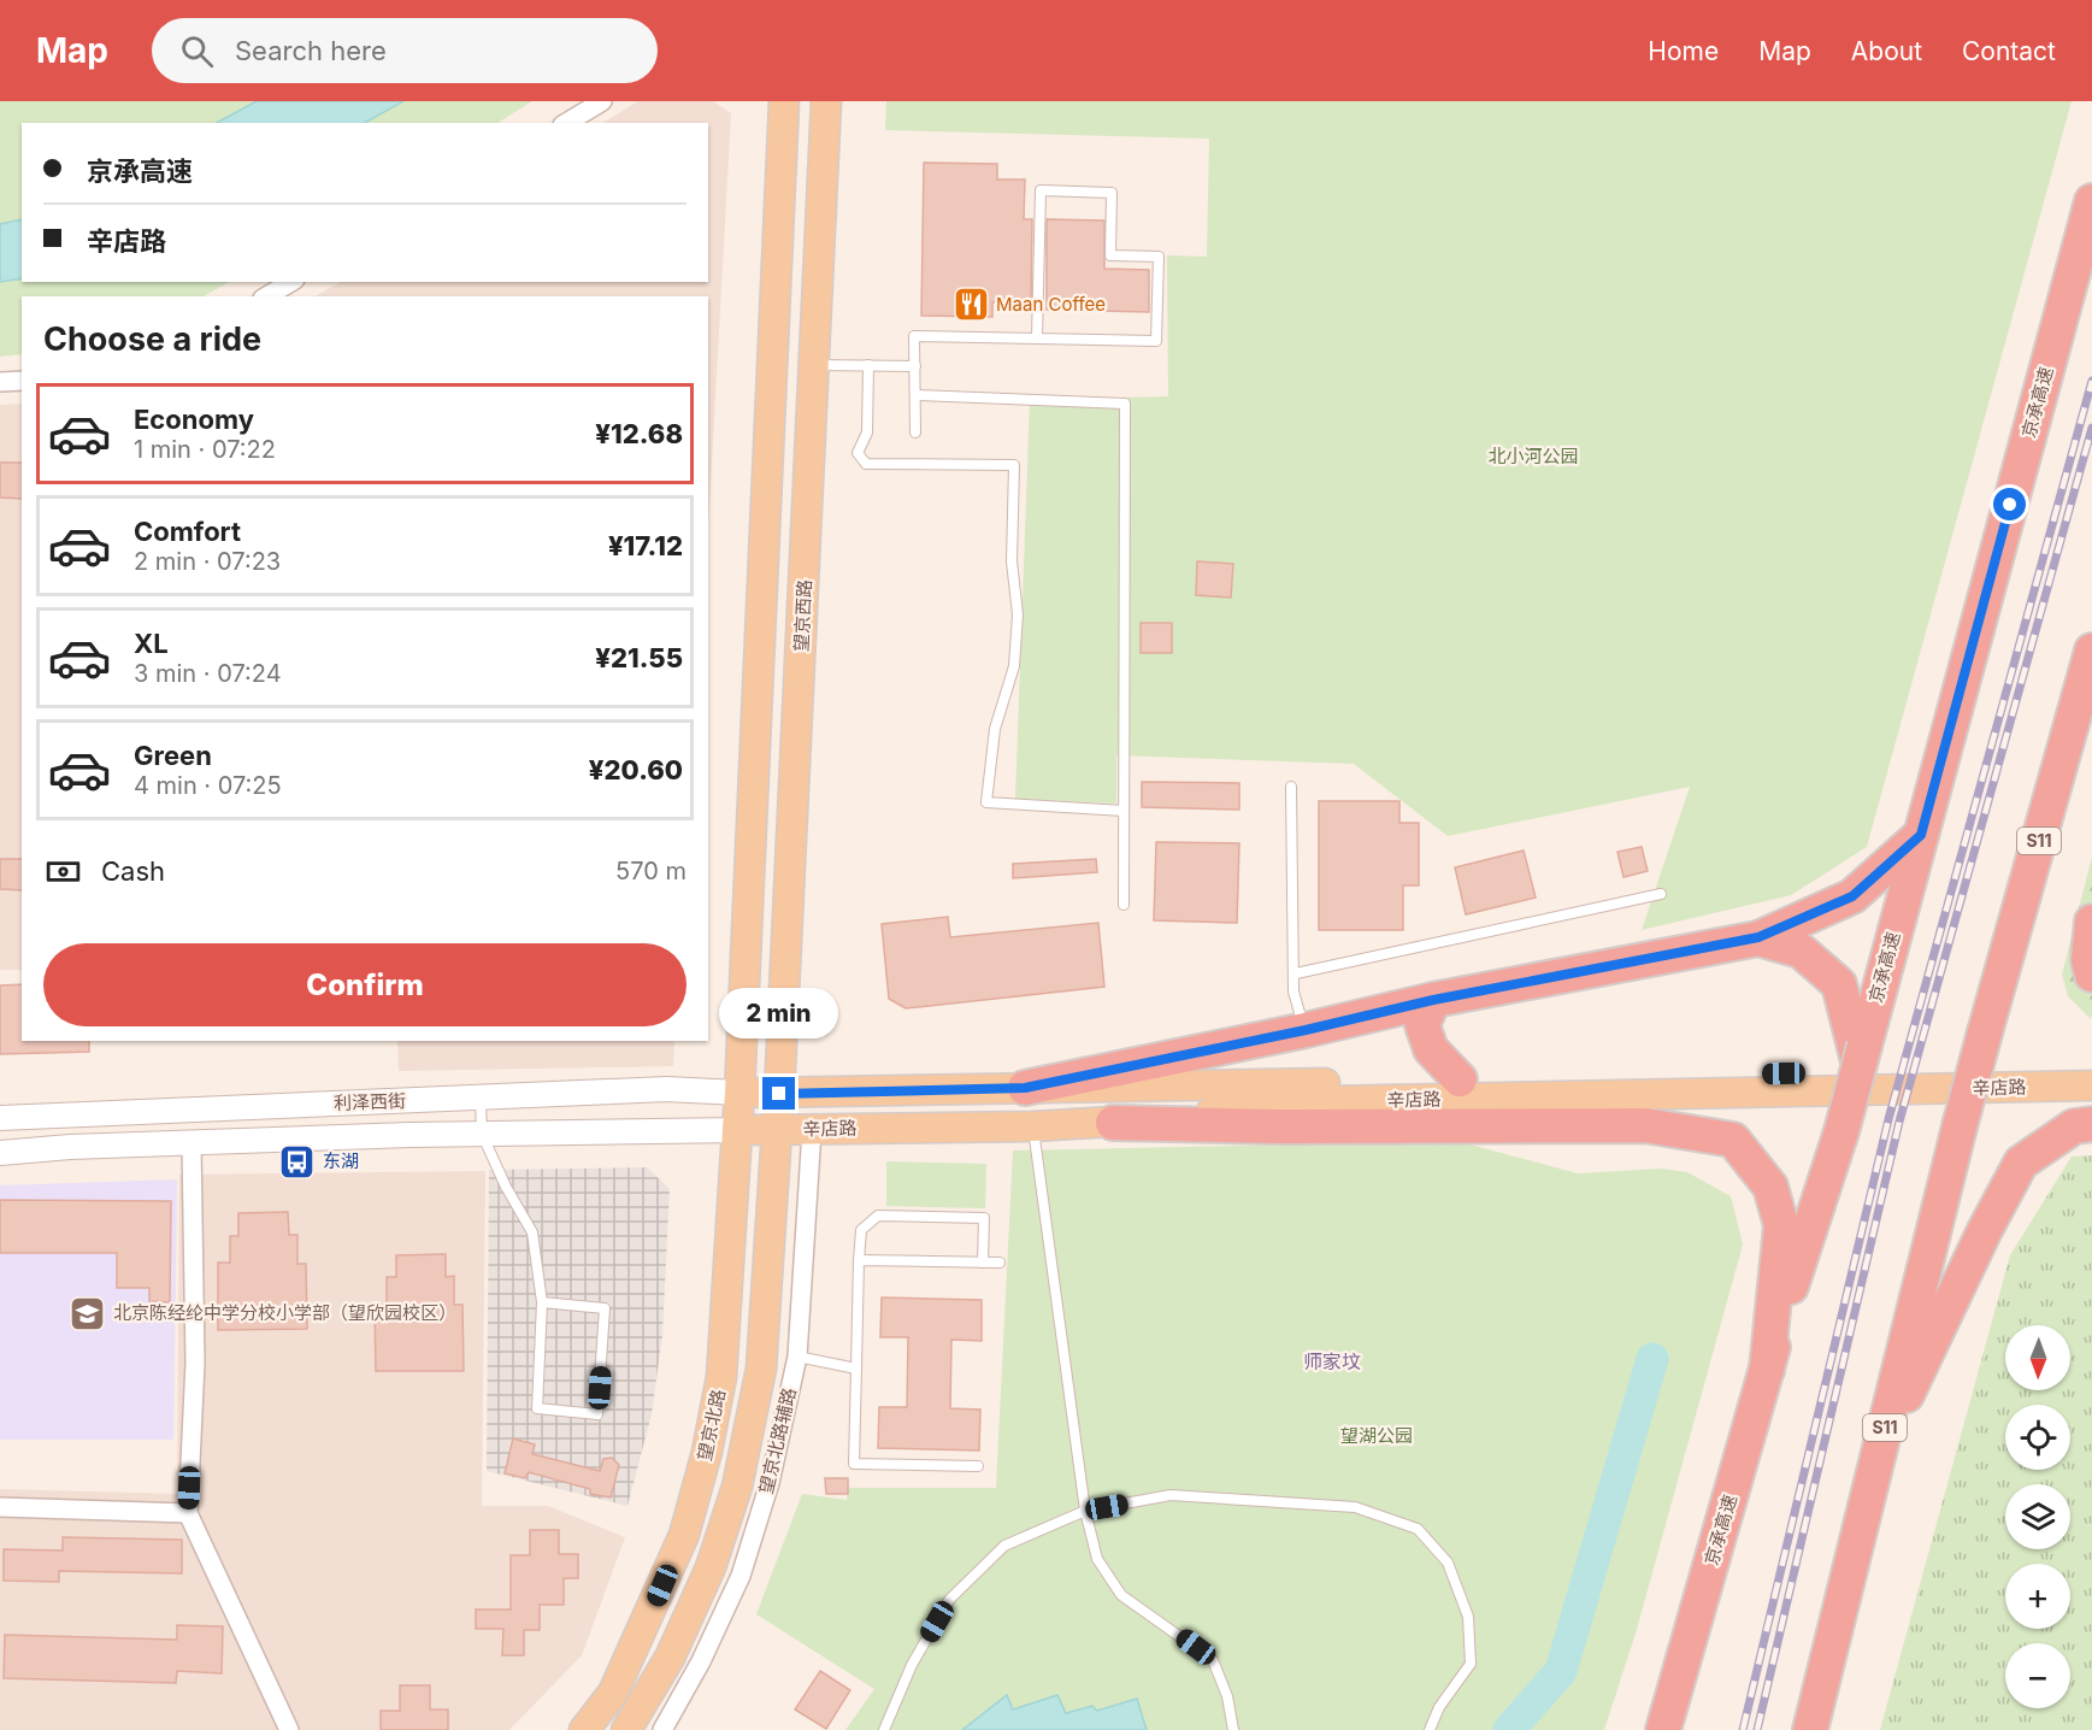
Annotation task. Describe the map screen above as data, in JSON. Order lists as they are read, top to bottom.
{
  "streets": {
    "highway": ["京承高速", "S11"],
    "main road": ["望京西路", "辛店路", "望京北路"],
    "street": ["利泽西街", "望京北路辅路"]
  },
  "crossings": [
    ["望京西路", "辛店路"],
    ["望京西路", "望京北路"],
    ["辛店路", "利泽西街"],
    ["辛店路", "望京北路"],
    ["辛店路", "望京北路辅路"],
    ["利泽西街", "望京北路"]
  ],
  "districts": ["师家坟"],
  "parks": ["北小河公园", "望湖公园"],
  "places": {
    "restaurant": ["Maan Coffee"],
    "bus stop": ["东湖"],
    "school or university": ["北京陈经纶中学分校小学部（望欣园校区）"]
  },
  "north": "bottom",
  "page": {
    "header": "Map",
    "search": "Search here",
    "nav": [
      "Home",
      "Map",
      "About",
      "Contact"
    ],
    "banner": ["京承高速", "辛店路"],
    "heading": "Choose a ride",
    "list": [
      {
        "name": "Economy",
        "note": "1 min · 07:22",
        "value": "¥12.68"
      },
      {
        "name": "Comfort",
        "note": "2 min · 07:23",
        "value": "¥17.12"
      },
      {
        "name": "XL",
        "note": "3 min · 07:24",
        "value": "¥21.55"
      },
      {
        "name": "Green",
        "note": "4 min · 07:25",
        "value": "¥20.60"
      }
    ],
    "pay": ["Cash", "570 m"],
    "buttons": "Confirm",
    "bubble": "2 min",
    "map_buttons": ["+", "−"]
  }
}
